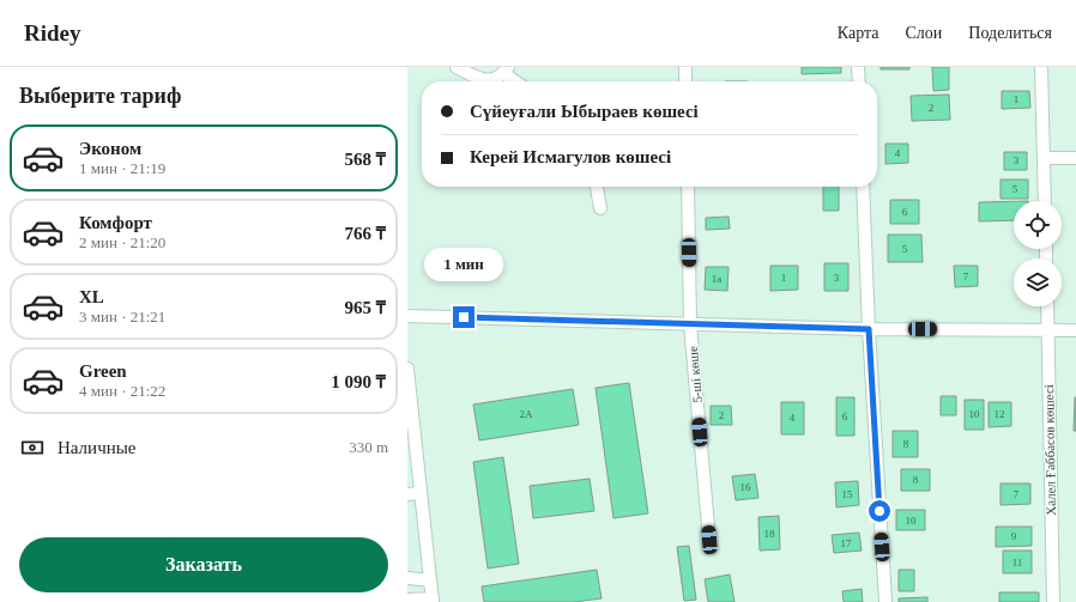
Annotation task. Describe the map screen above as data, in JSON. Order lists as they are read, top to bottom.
{
  "streets": {
    "street": ["5-шi көше", "Халел Ғаббасов көшесі"]
  },
  "house_numbers": [
    "1",
    "2",
    "4",
    "3",
    "5",
    "6",
    "5",
    "7",
    "1",
    "3",
    "1а",
    "2А",
    "10",
    "12",
    "2",
    "6",
    "4",
    "8",
    "8",
    "16",
    "15",
    "7",
    "10",
    "18",
    "9",
    "17",
    "11"
  ],
  "page": {
    "header": "Ridey",
    "nav": ["Карта", "Слои", "Поделиться"],
    "heading": "Выберите тариф",
    "banner": ["Сүйеуғали Ыбыраев көшесi", "Керей Исмагулов көшесі"],
    "list": [
      {
        "name": "Эконом",
        "note": "1 мин · 21:19",
        "value": "568 ₸"
      },
      {
        "name": "Комфорт",
        "note": "2 мин · 21:20",
        "value": "766 ₸"
      },
      {
        "name": "XL",
        "note": "3 мин · 21:21",
        "value": "965 ₸"
      },
      {
        "name": "Green",
        "note": "4 мин · 21:22",
        "value": "1 090 ₸"
      }
    ],
    "bubble": "1 мин",
    "pay": ["Наличные", "330 m"],
    "buttons": "Заказать"
  }
}
